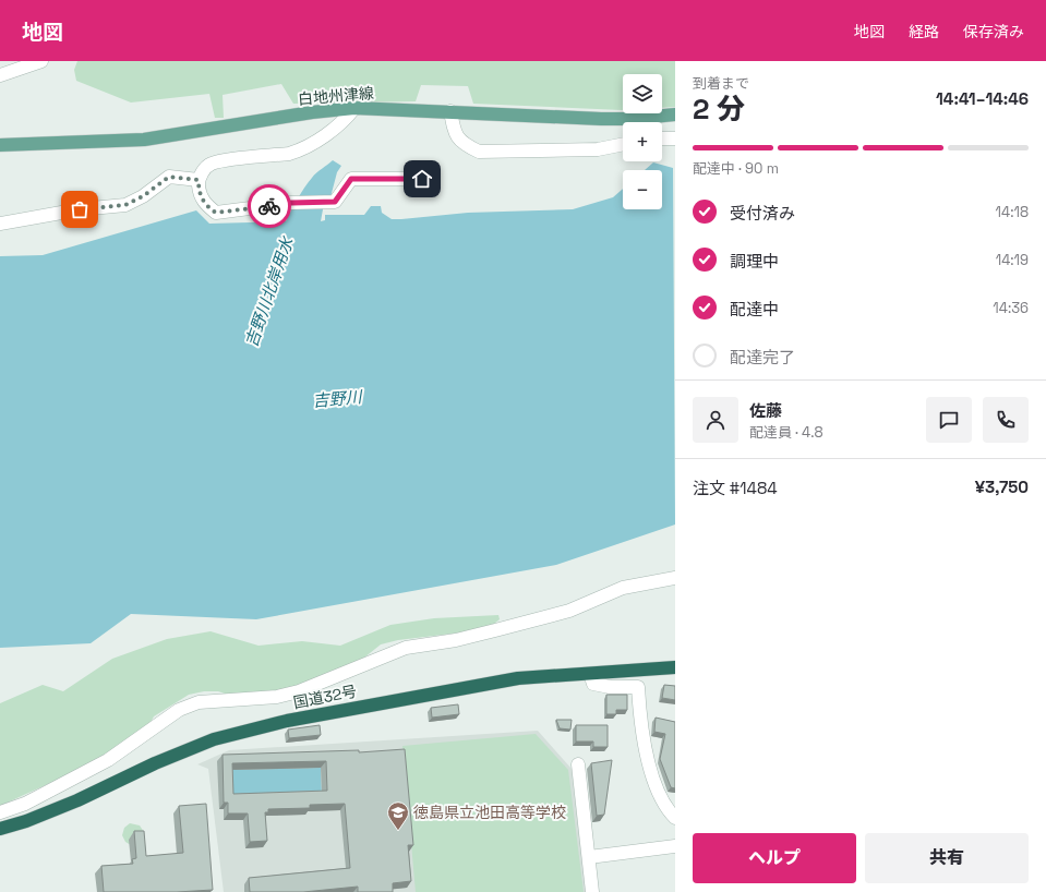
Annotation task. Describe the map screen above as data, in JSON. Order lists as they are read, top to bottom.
{
  "streets": {
    "highway": ["国道32号"],
    "main road": ["白地州津線"]
  },
  "water": ["吉野川北岸用水", "吉野川"],
  "places": {
    "school or university": ["徳島県立池田高等学校"]
  },
  "page": {
    "header": "地図",
    "nav": ["地図", "経路", "保存済み"],
    "heading": ["2 分", "到着まで", "14:41–14:46"],
    "panel": [
      "佐藤",
      "配達員 · 4.8",
      "注文 #1484",
      "¥3,750"
    ],
    "map_buttons": ["+", "−"],
    "bar": "配達中 · 90 m",
    "list": [
      ["受付済み", "14:18"],
      ["調理中", "14:19"],
      ["配達中", "14:36"],
      "配達完了"
    ],
    "buttons": ["ヘルプ", "共有"]
  }
}
